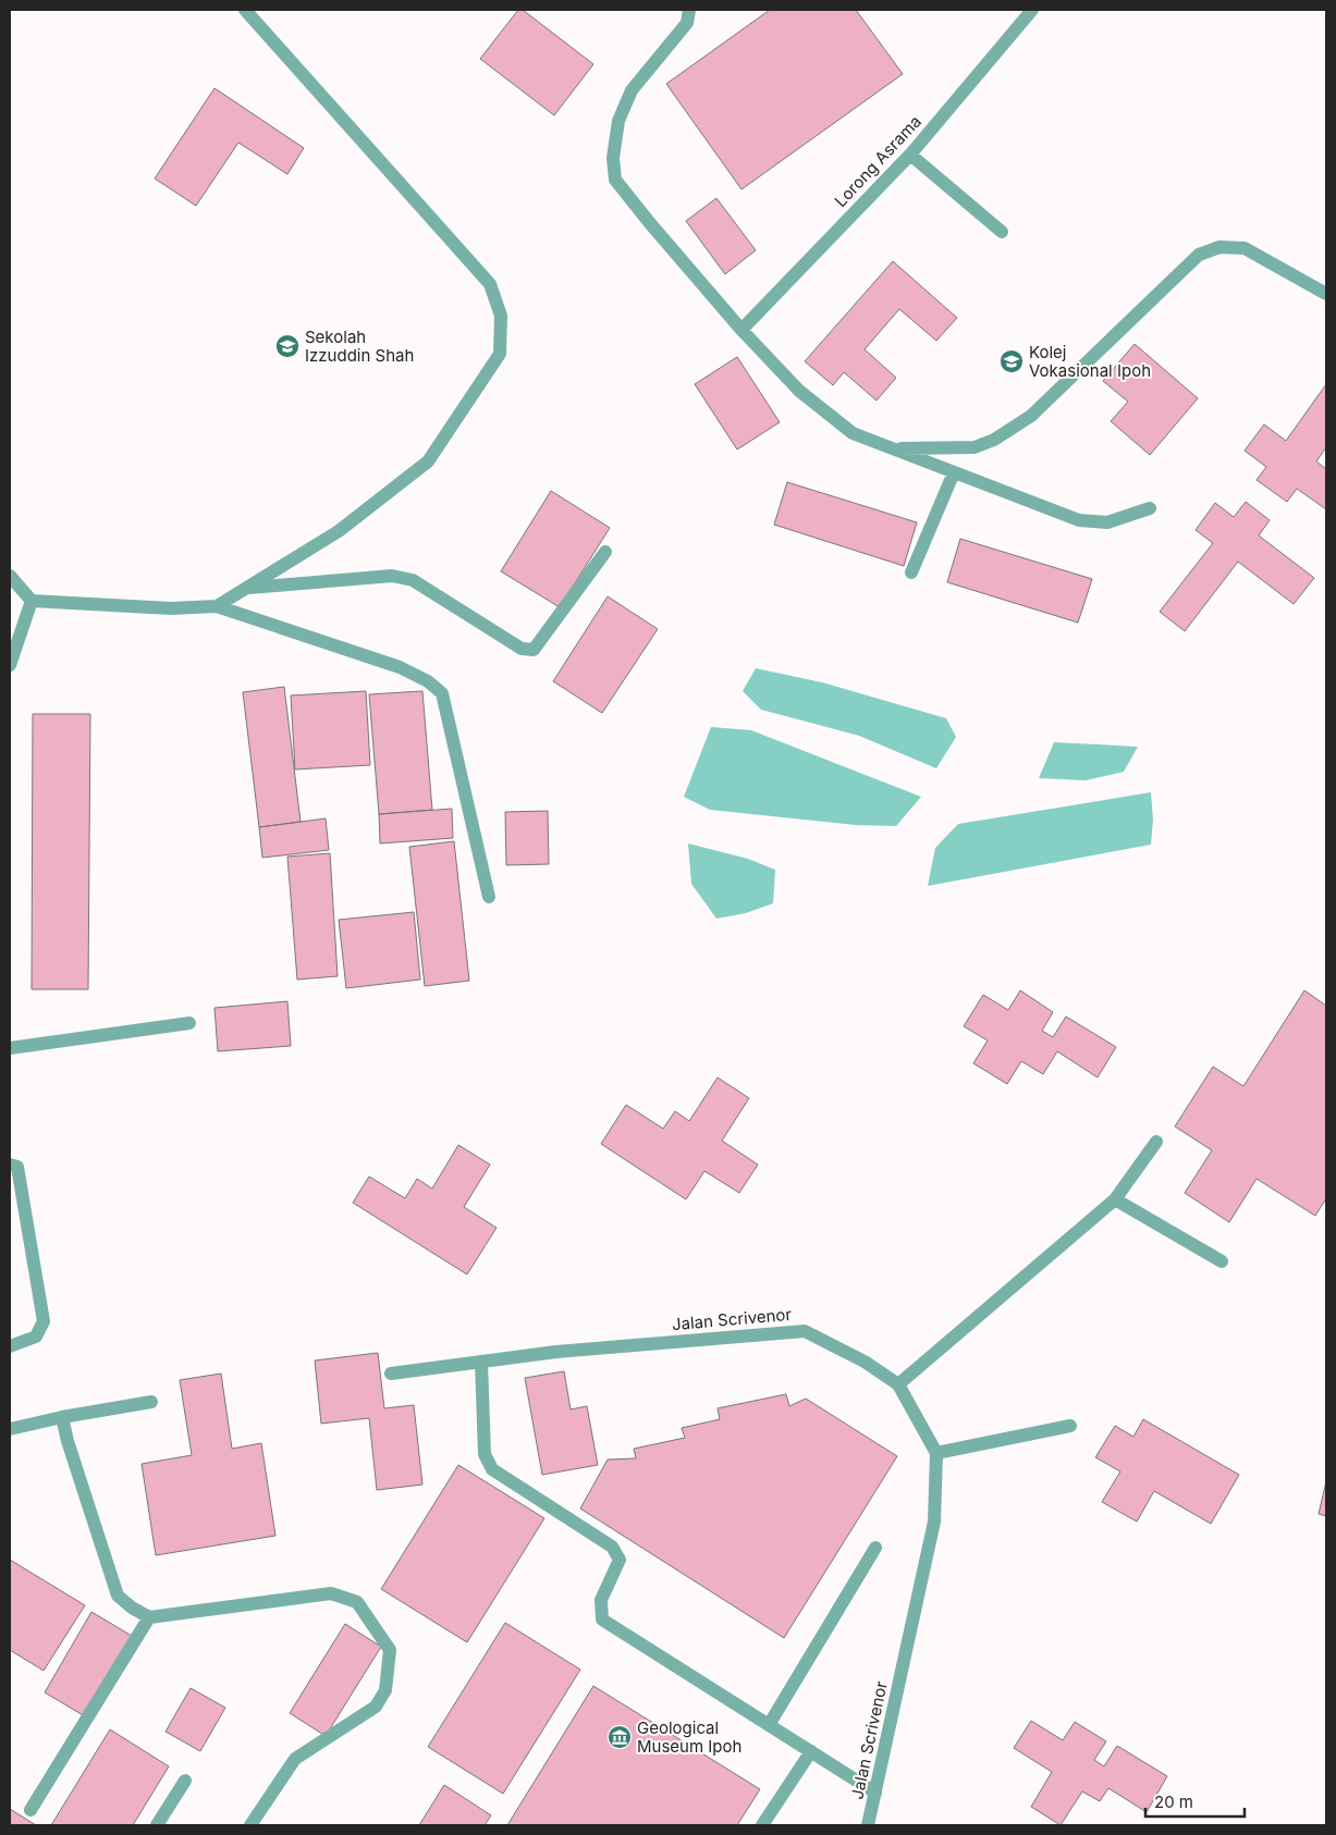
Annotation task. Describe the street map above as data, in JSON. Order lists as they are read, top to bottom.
{
  "streets": {
    "street": ["Lorong Asrama", "Jalan Scrivenor"]
  },
  "places": {
    "school or university": ["Sekolah Izzuddin Shah", "Kolej Vokasional Ipoh"],
    "museum": ["Geological Museum Ipoh"]
  },
  "scale_bar": "20 m"
}
